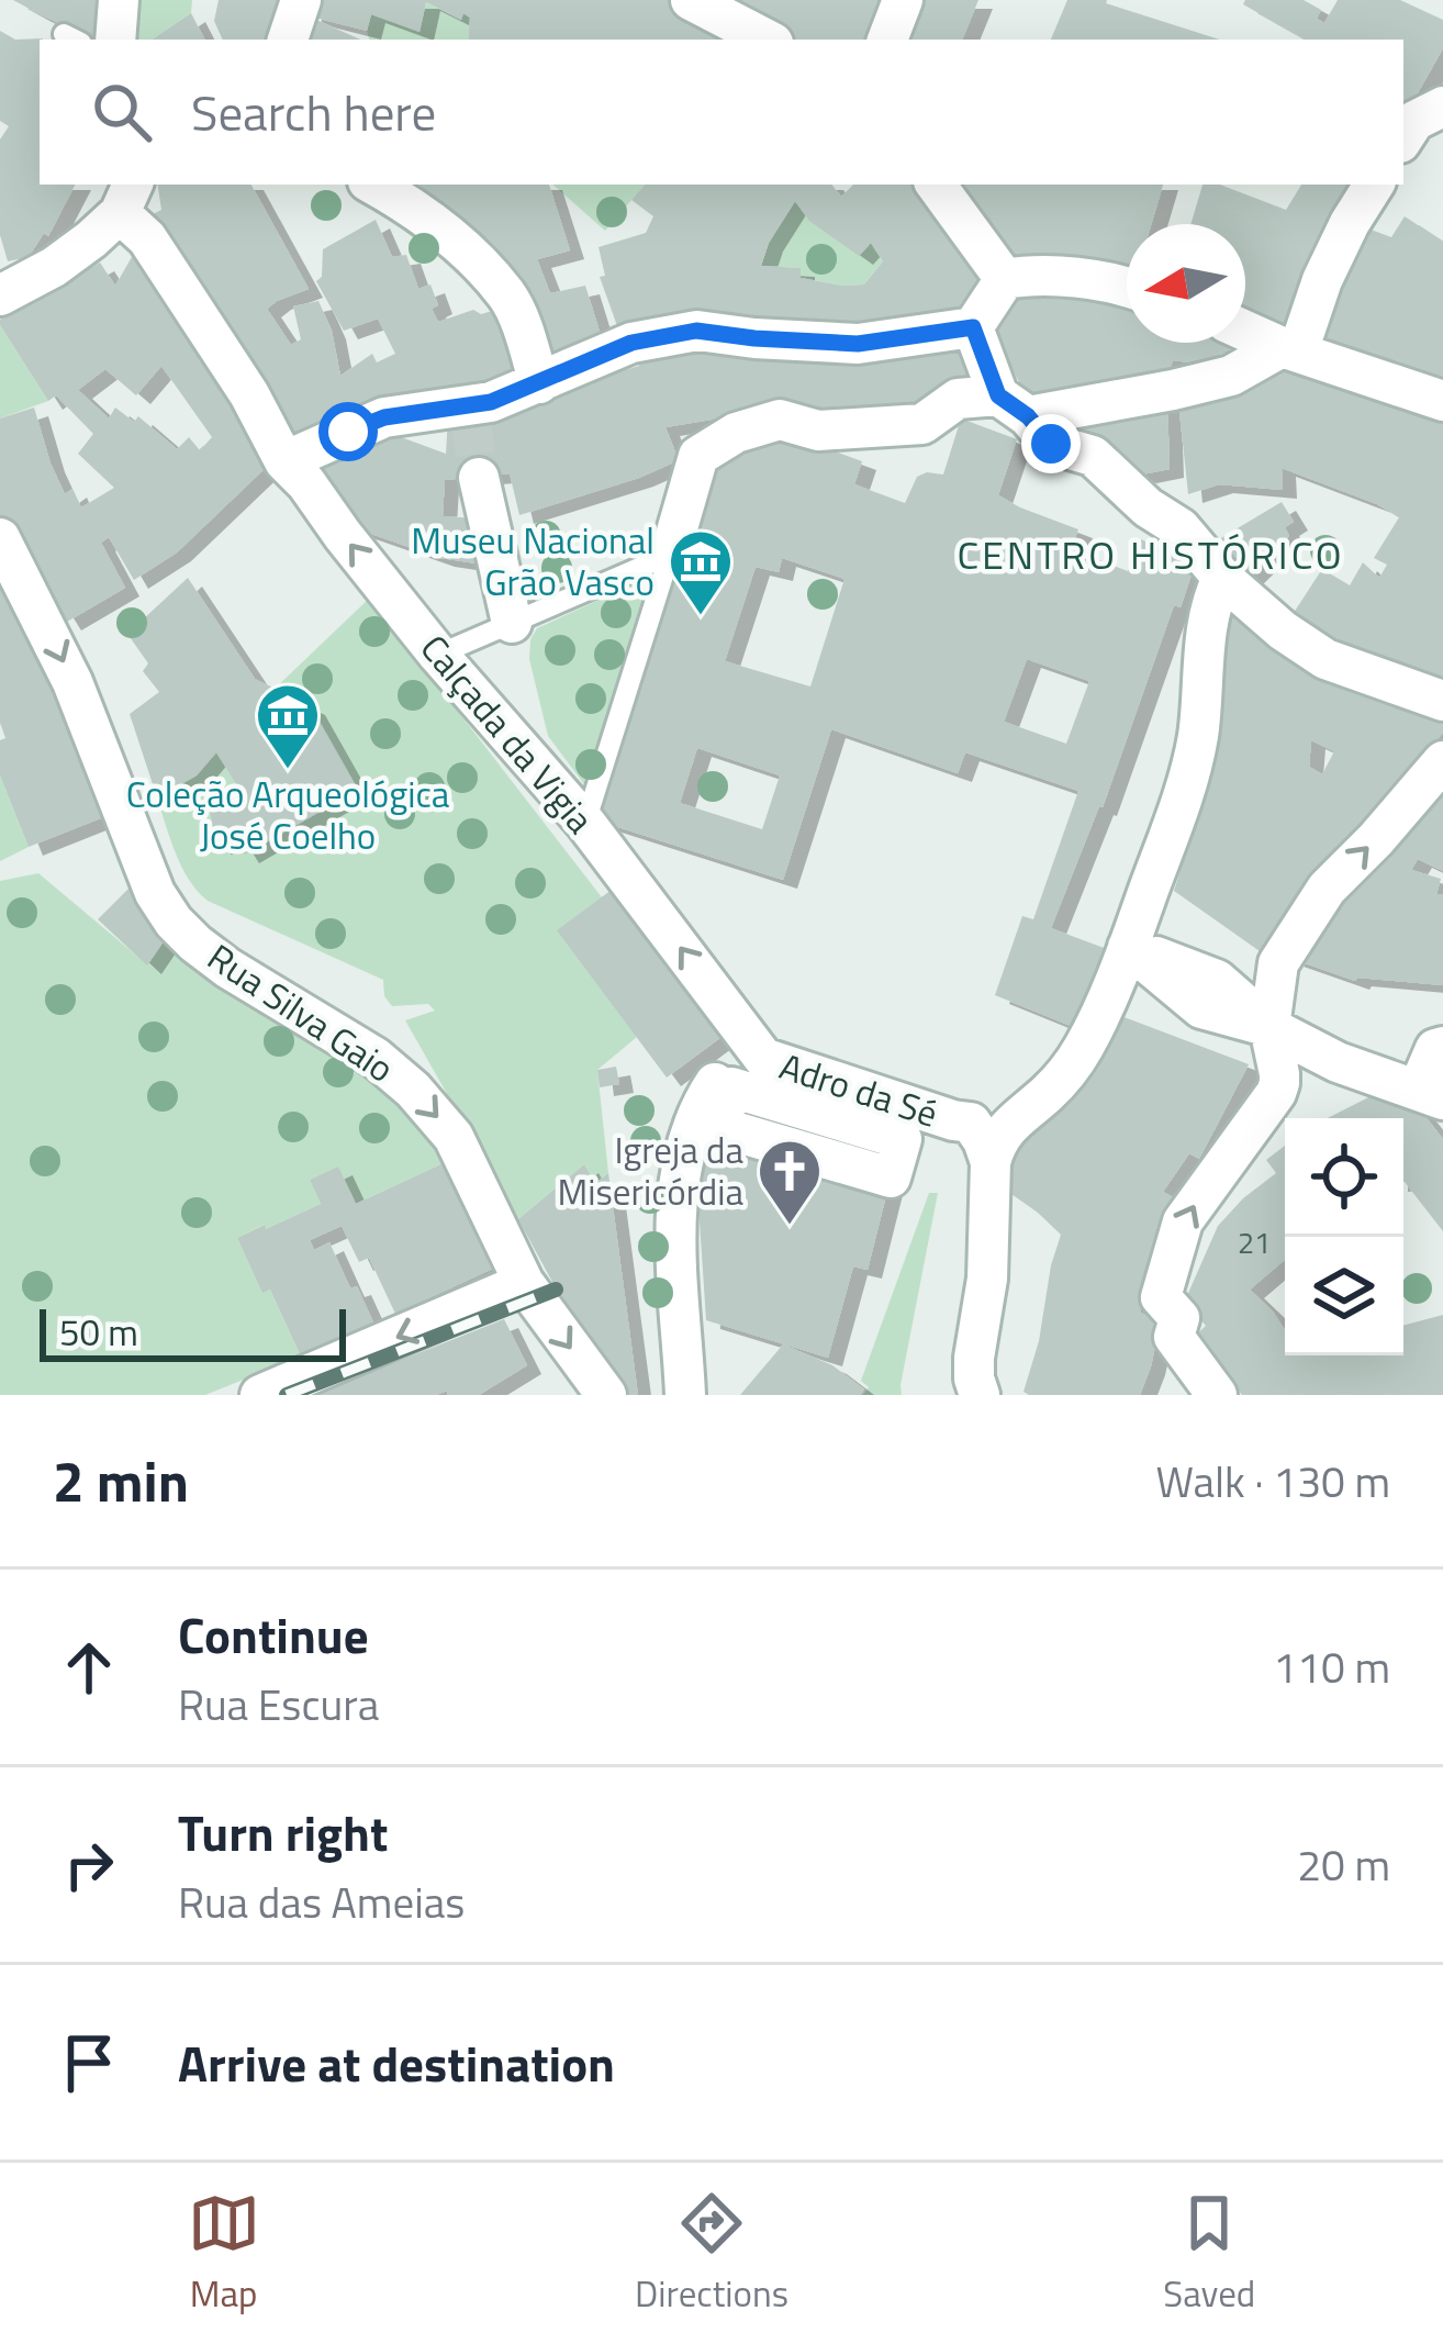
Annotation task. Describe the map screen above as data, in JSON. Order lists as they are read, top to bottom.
{
  "streets": {
    "street": ["Calçada da Vigia", "Rua Silva Gaio", "Adro da Sé"]
  },
  "crossings": [
    ["Calçada da Vigia", "Adro da Sé"]
  ],
  "one_way": ["Rua Silva Gaio"],
  "districts": ["CENTRO HISTÓRICO"],
  "places": {
    "museum": ["Museu Nacional Grão Vasco", "Coleção Arqueológica José Coelho"],
    "church": ["Igreja da Misericórdia"]
  },
  "house_numbers": ["21"],
  "scale_bar": "50 m",
  "north": "left",
  "page": {
    "search": "Search here",
    "scale": "50 m",
    "heading": ["2 min", "Walk · 130 m"],
    "list": [
      ["Continue", "Rua Escura", "110 m"],
      ["Turn right", "Rua das Ameias", "20 m"],
      "Arrive at destination"
    ],
    "nav": ["Map", "Directions", "Saved"]
  }
}
